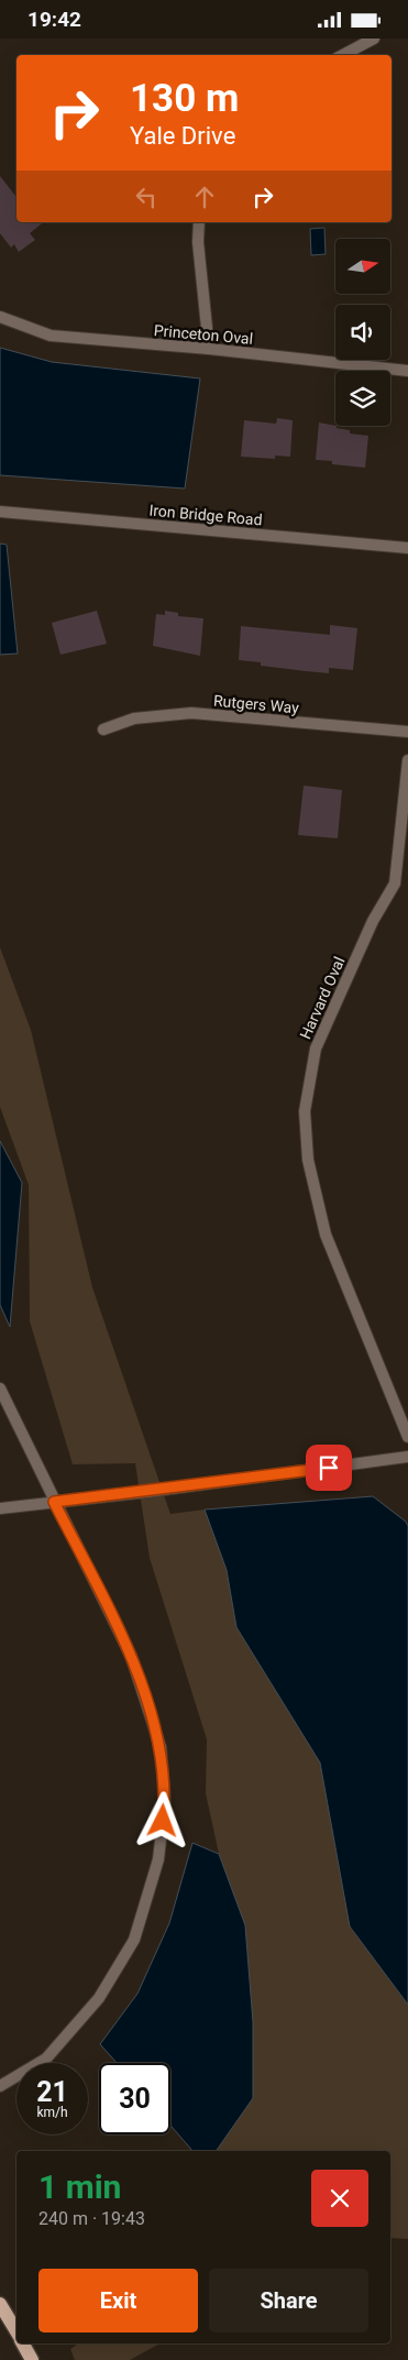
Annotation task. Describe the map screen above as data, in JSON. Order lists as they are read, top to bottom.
{
  "streets": {
    "street": [
      "Princeton Oval",
      "Iron Bridge Road",
      "Rutgers Way",
      "Harvard Oval"
    ]
  },
  "north": "right",
  "page": {
    "status": "19:42",
    "turn": ["130 m", "Yale Drive"],
    "speed": "21 km/h",
    "limit": "30",
    "heading": ["1 min", "240 m · 19:43"],
    "buttons": ["Exit", "Share"]
  }
}
